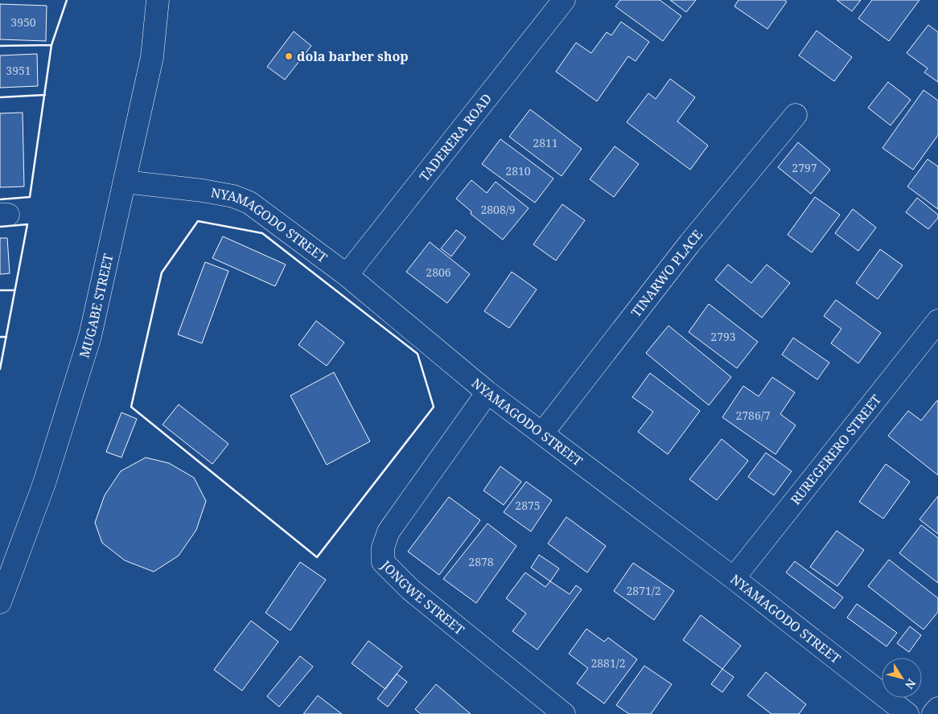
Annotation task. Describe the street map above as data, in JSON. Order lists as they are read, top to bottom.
{
  "streets": {
    "street": [
      "TADERERA ROAD",
      "NYAMAGODO STREET",
      "TINARWO PLACE",
      "MUGABE STREET",
      "RUREGERERO STREET",
      "JONGWE STREET"
    ]
  },
  "crossings": [
    ["TADERERA ROAD", "NYAMAGODO STREET"],
    ["NYAMAGODO STREET", "TINARWO PLACE"],
    ["NYAMAGODO STREET", "MUGABE STREET"],
    ["NYAMAGODO STREET", "RUREGERERO STREET"],
    ["NYAMAGODO STREET", "JONGWE STREET"]
  ],
  "places": ["dola barber shop"],
  "house_numbers": [
    "3950",
    "3951",
    "2811",
    "2797",
    "2810",
    "2808/9",
    "2806",
    "2793",
    "2786/7",
    "2875",
    "2878",
    "2871/2",
    "2881/2"
  ],
  "north": "bottom right"
}
